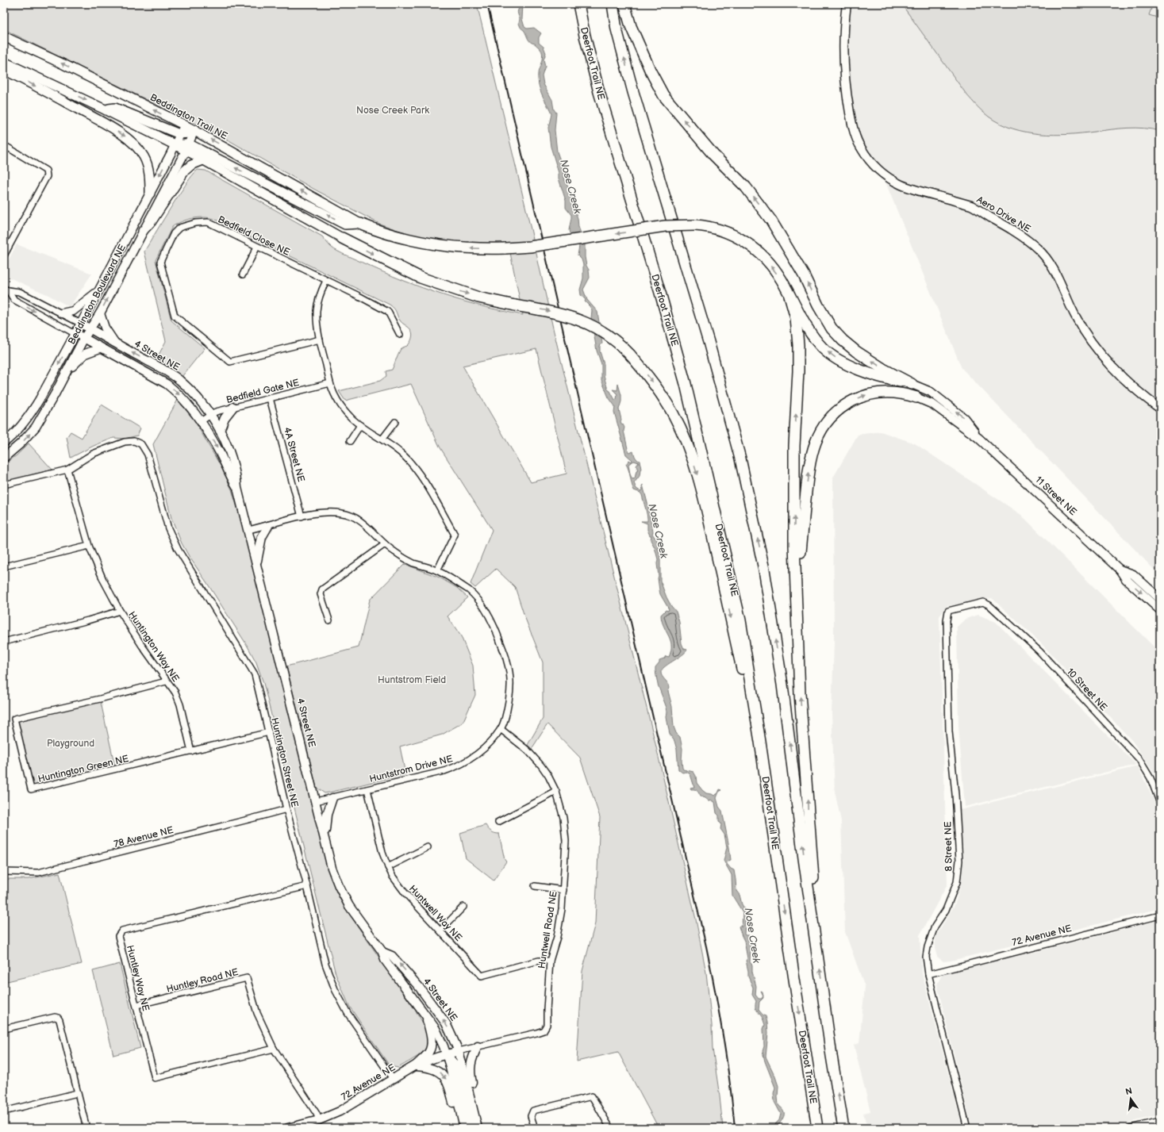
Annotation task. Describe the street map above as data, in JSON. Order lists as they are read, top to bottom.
{
  "streets": {
    "highway": ["Deerfoot Trail NE"],
    "main road": [
      "Beddington Trail NE",
      "Aero Drive NE",
      "Beddington Boulevard NE",
      "4 Street NE",
      "11 Street NE",
      "72 Avenue NE"
    ],
    "street": [
      "Bedfield Close NE",
      "Bedfield Gate NE",
      "4A Street NE",
      "Huntington Way NE",
      "10 Street NE",
      "Huntington Street NE",
      "Huntington Green NE",
      "Huntstrom Drive NE",
      "78 Avenue NE",
      "8 Street NE",
      "Huntwell Way NE",
      "Huntwell Road NE",
      "Huntley Way NE",
      "Huntley Road NE"
    ]
  },
  "crossings": [
    ["Beddington Trail NE", "Beddington Boulevard NE"],
    ["Beddington Boulevard NE", "4 Street NE"],
    ["4 Street NE", "Bedfield Gate NE"],
    ["4 Street NE", "Huntstrom Drive NE"],
    ["4 Street NE", "Huntwell Road NE"],
    ["4 Street NE", "72 Avenue NE"],
    ["Bedfield Gate NE", "4A Street NE"],
    ["4A Street NE", "Huntstrom Drive NE"],
    ["Huntington Way NE", "Huntington Green NE"],
    ["10 Street NE", "8 Street NE"],
    ["Huntington Street NE", "Huntington Green NE"],
    ["Huntington Street NE", "78 Avenue NE"],
    ["Huntington Street NE", "72 Avenue NE"],
    ["Huntington Street NE", "Huntley Way NE"],
    ["Huntstrom Drive NE", "Huntwell Way NE"],
    ["Huntstrom Drive NE", "Huntwell Road NE"],
    ["8 Street NE", "72 Avenue NE"],
    ["Huntwell Way NE", "Huntwell Road NE"],
    ["Huntwell Road NE", "72 Avenue NE"],
    ["72 Avenue NE", "Huntley Road NE"],
    ["Huntley Way NE", "Huntley Road NE"]
  ],
  "water": ["Nose Creek"],
  "parks": ["Nose Creek Park", "Huntstrom Field", "Playground"],
  "north": "top"
}
